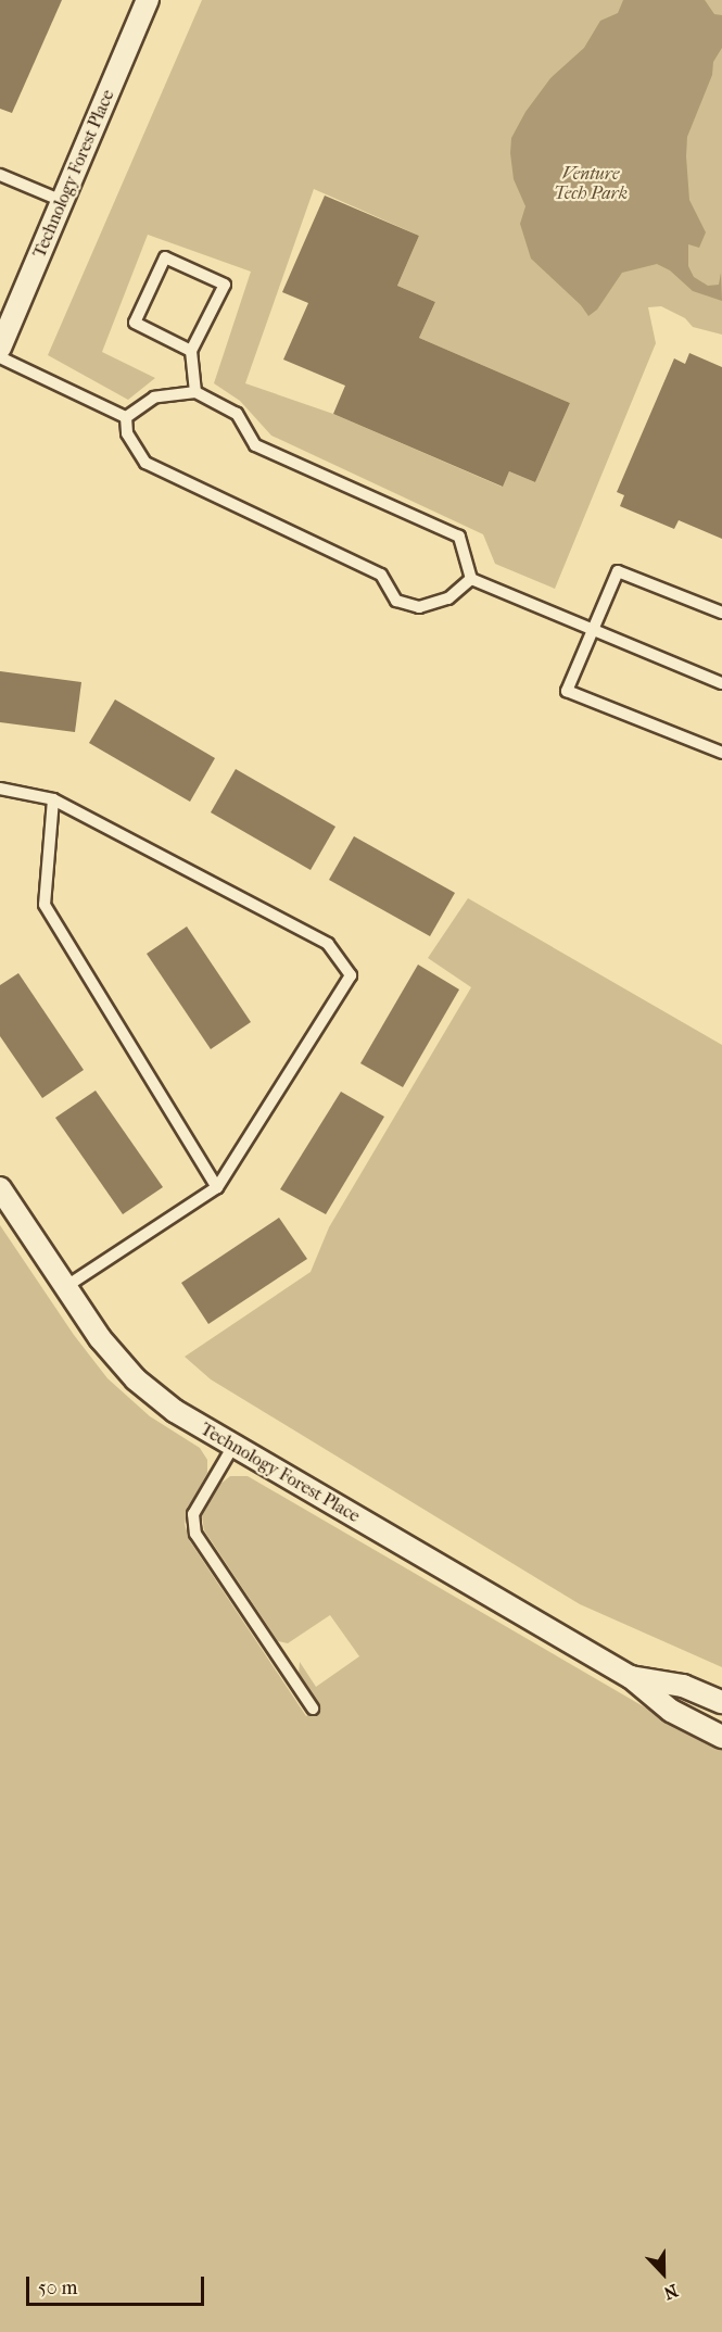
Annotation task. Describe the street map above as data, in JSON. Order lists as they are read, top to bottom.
{
  "streets": {
    "street": ["Technology Forest Place"]
  },
  "parks": ["Venture Tech Park"],
  "scale_bar": "50 m",
  "north": "bottom"
}
